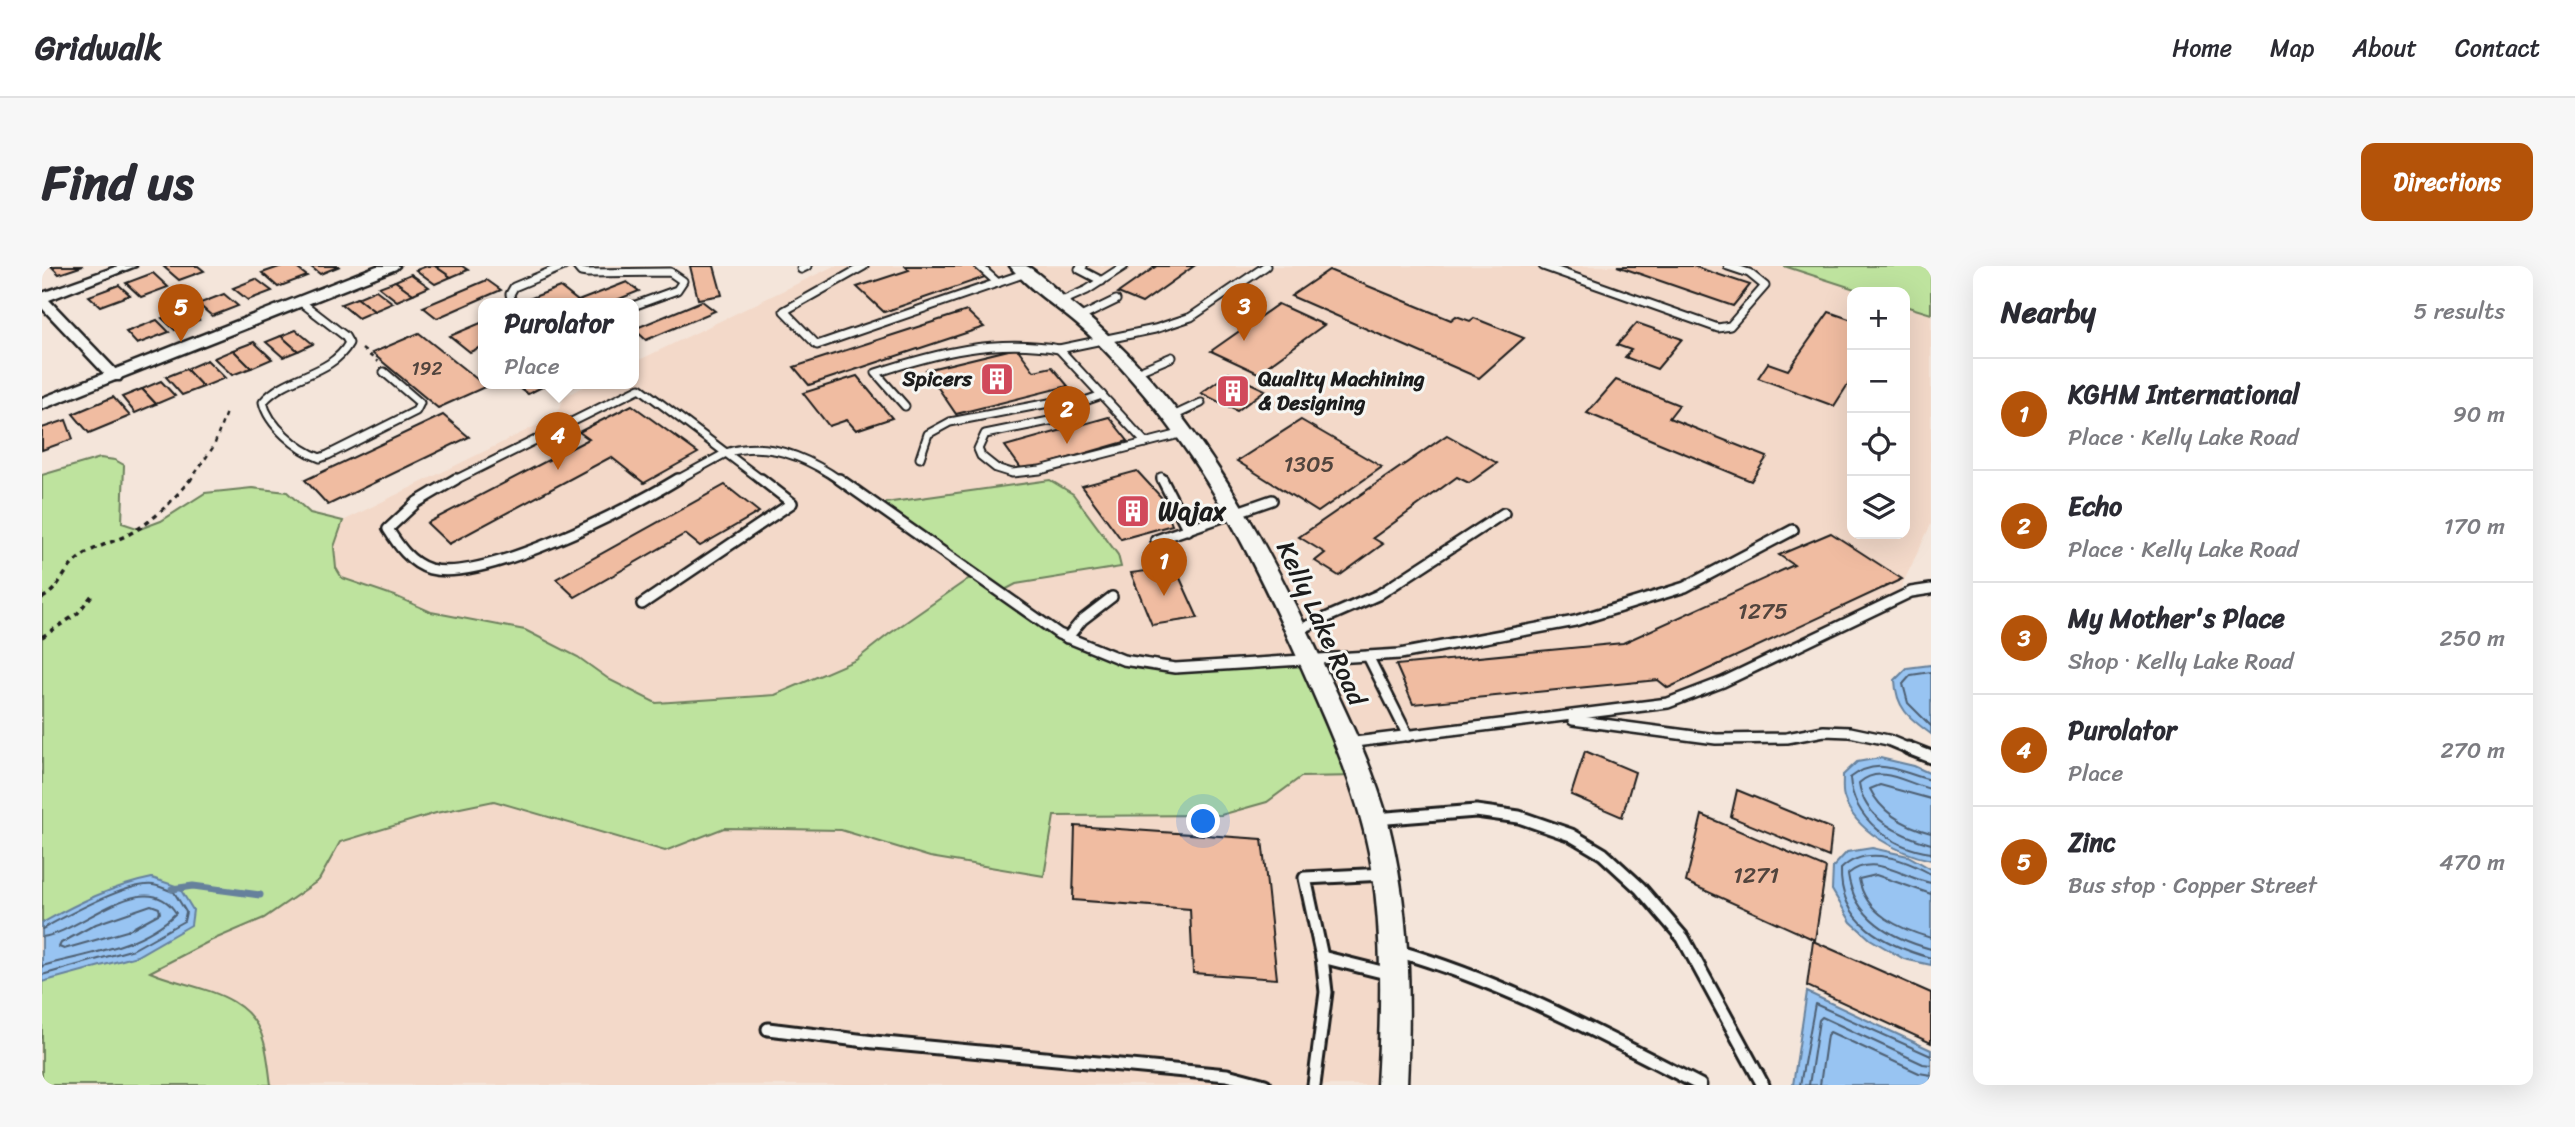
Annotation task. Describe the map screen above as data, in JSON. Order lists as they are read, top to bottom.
{
  "streets": {
    "street": ["Kelly Lake Road"]
  },
  "places": {
    "building": ["Spicers", "Quality Machining & Designing", "Wajax"]
  },
  "house_numbers": [
    "192",
    "1305",
    "1275",
    "1271"
  ],
  "page": {
    "header": "Gridwalk",
    "nav": [
      "Home",
      "Map",
      "About",
      "Contact"
    ],
    "title": "Find us",
    "buttons": "Directions",
    "heading": ["Nearby", "5 results"],
    "pins": [
      "3",
      "5",
      "2",
      "4",
      "1"
    ],
    "map_buttons": ["+", "−"],
    "popup": ["Purolator", "Place"],
    "list": [
      {
        "mark": "1",
        "name": "KGHM International",
        "note": "Place · Kelly Lake Road",
        "value": "90 m"
      },
      {
        "mark": "2",
        "name": "Echo",
        "note": "Place · Kelly Lake Road",
        "value": "170 m"
      },
      {
        "mark": "3",
        "name": "My Mother's Place",
        "note": "Shop · Kelly Lake Road",
        "value": "250 m"
      },
      {
        "mark": "4",
        "name": "Purolator",
        "note": "Place",
        "value": "270 m"
      },
      {
        "mark": "5",
        "name": "Zinc",
        "note": "Bus stop · Copper Street",
        "value": "470 m"
      }
    ]
  }
}
